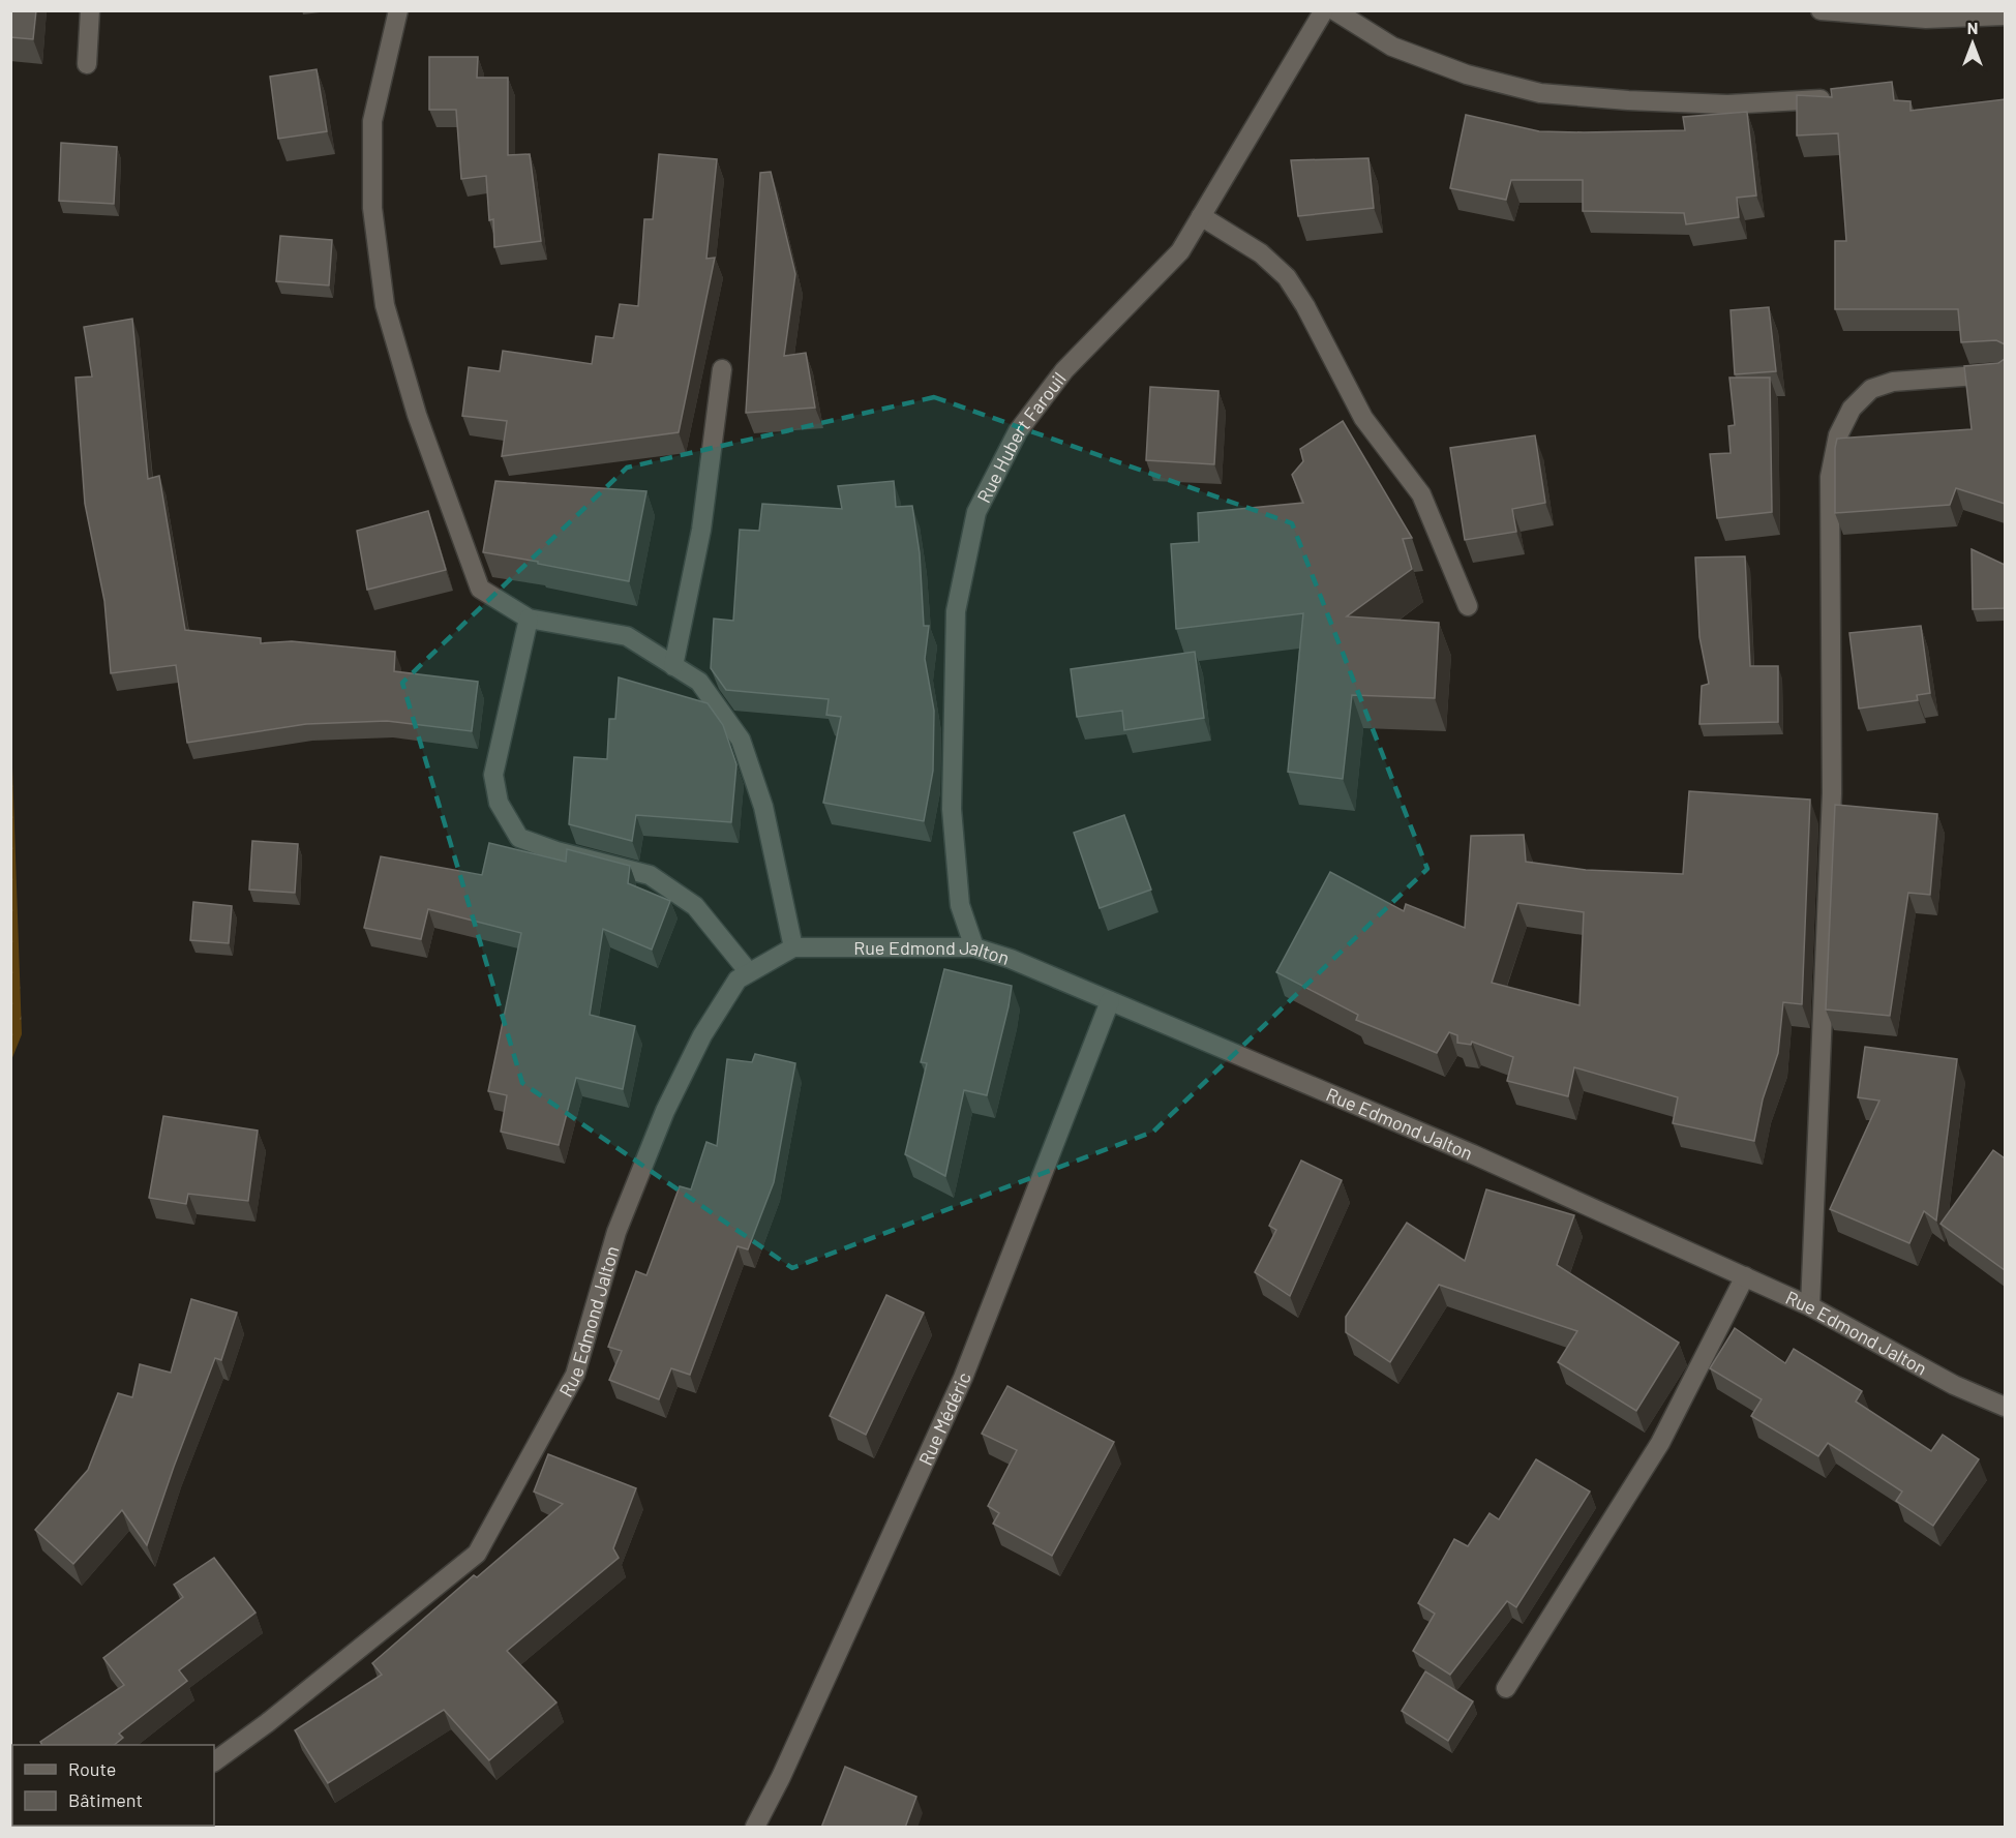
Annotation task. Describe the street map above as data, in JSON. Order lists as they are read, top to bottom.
{
  "streets": {
    "street": ["Rue Hubert Farouil", "Rue Edmond Jalton", "Rue Médéric"]
  },
  "crossings": [
    ["Rue Hubert Farouil", "Rue Edmond Jalton"],
    ["Rue Edmond Jalton", "Rue Médéric"]
  ],
  "legend": ["Route", "Bâtiment"],
  "north": "top"
}
